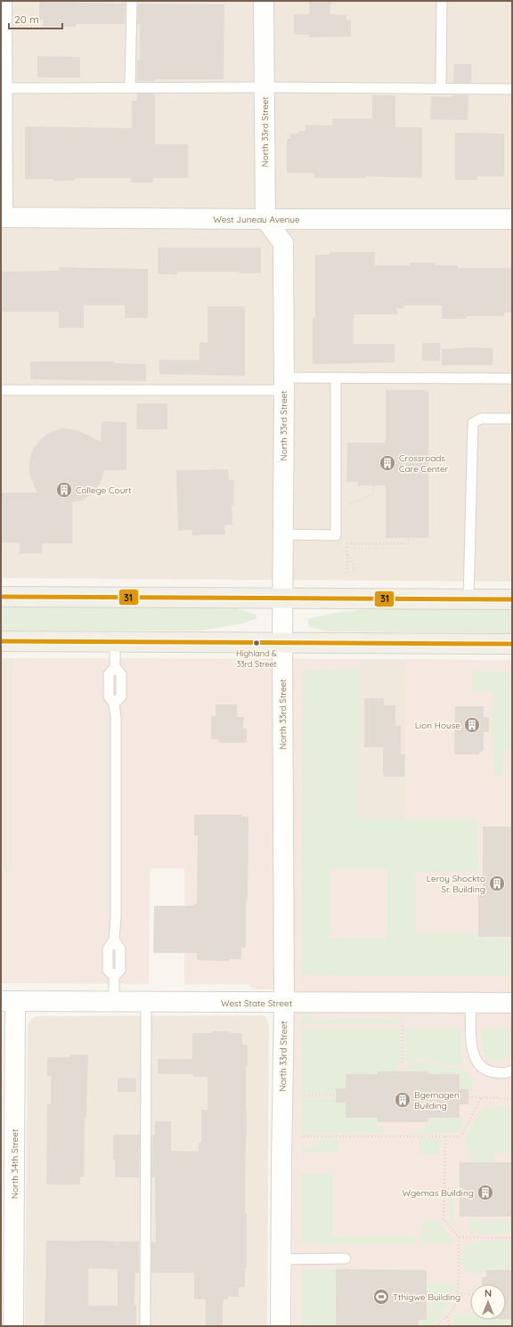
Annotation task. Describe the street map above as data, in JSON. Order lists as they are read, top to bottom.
{
  "streets": {
    "street": [
      "North 33rd Street",
      "West Juneau Avenue",
      "West State Street",
      "North 34th Street"
    ]
  },
  "crossings": [
    ["North 33rd Street", "West Juneau Avenue"],
    ["North 33rd Street", "West State Street"],
    ["West State Street", "North 34th Street"]
  ],
  "places": {
    "building": [
      "Crossroads Care Center",
      "College Court",
      "Lion House",
      "Leroy Shockto Sr. Building",
      "Bgemagen Building",
      "Wgemas Building"
    ],
    "other": ["Highland & 33rd Street"],
    "sports": ["Tthigwe Building"]
  },
  "lines": ["transit line 31"],
  "scale_bar": "20 m",
  "north": "top"
}
